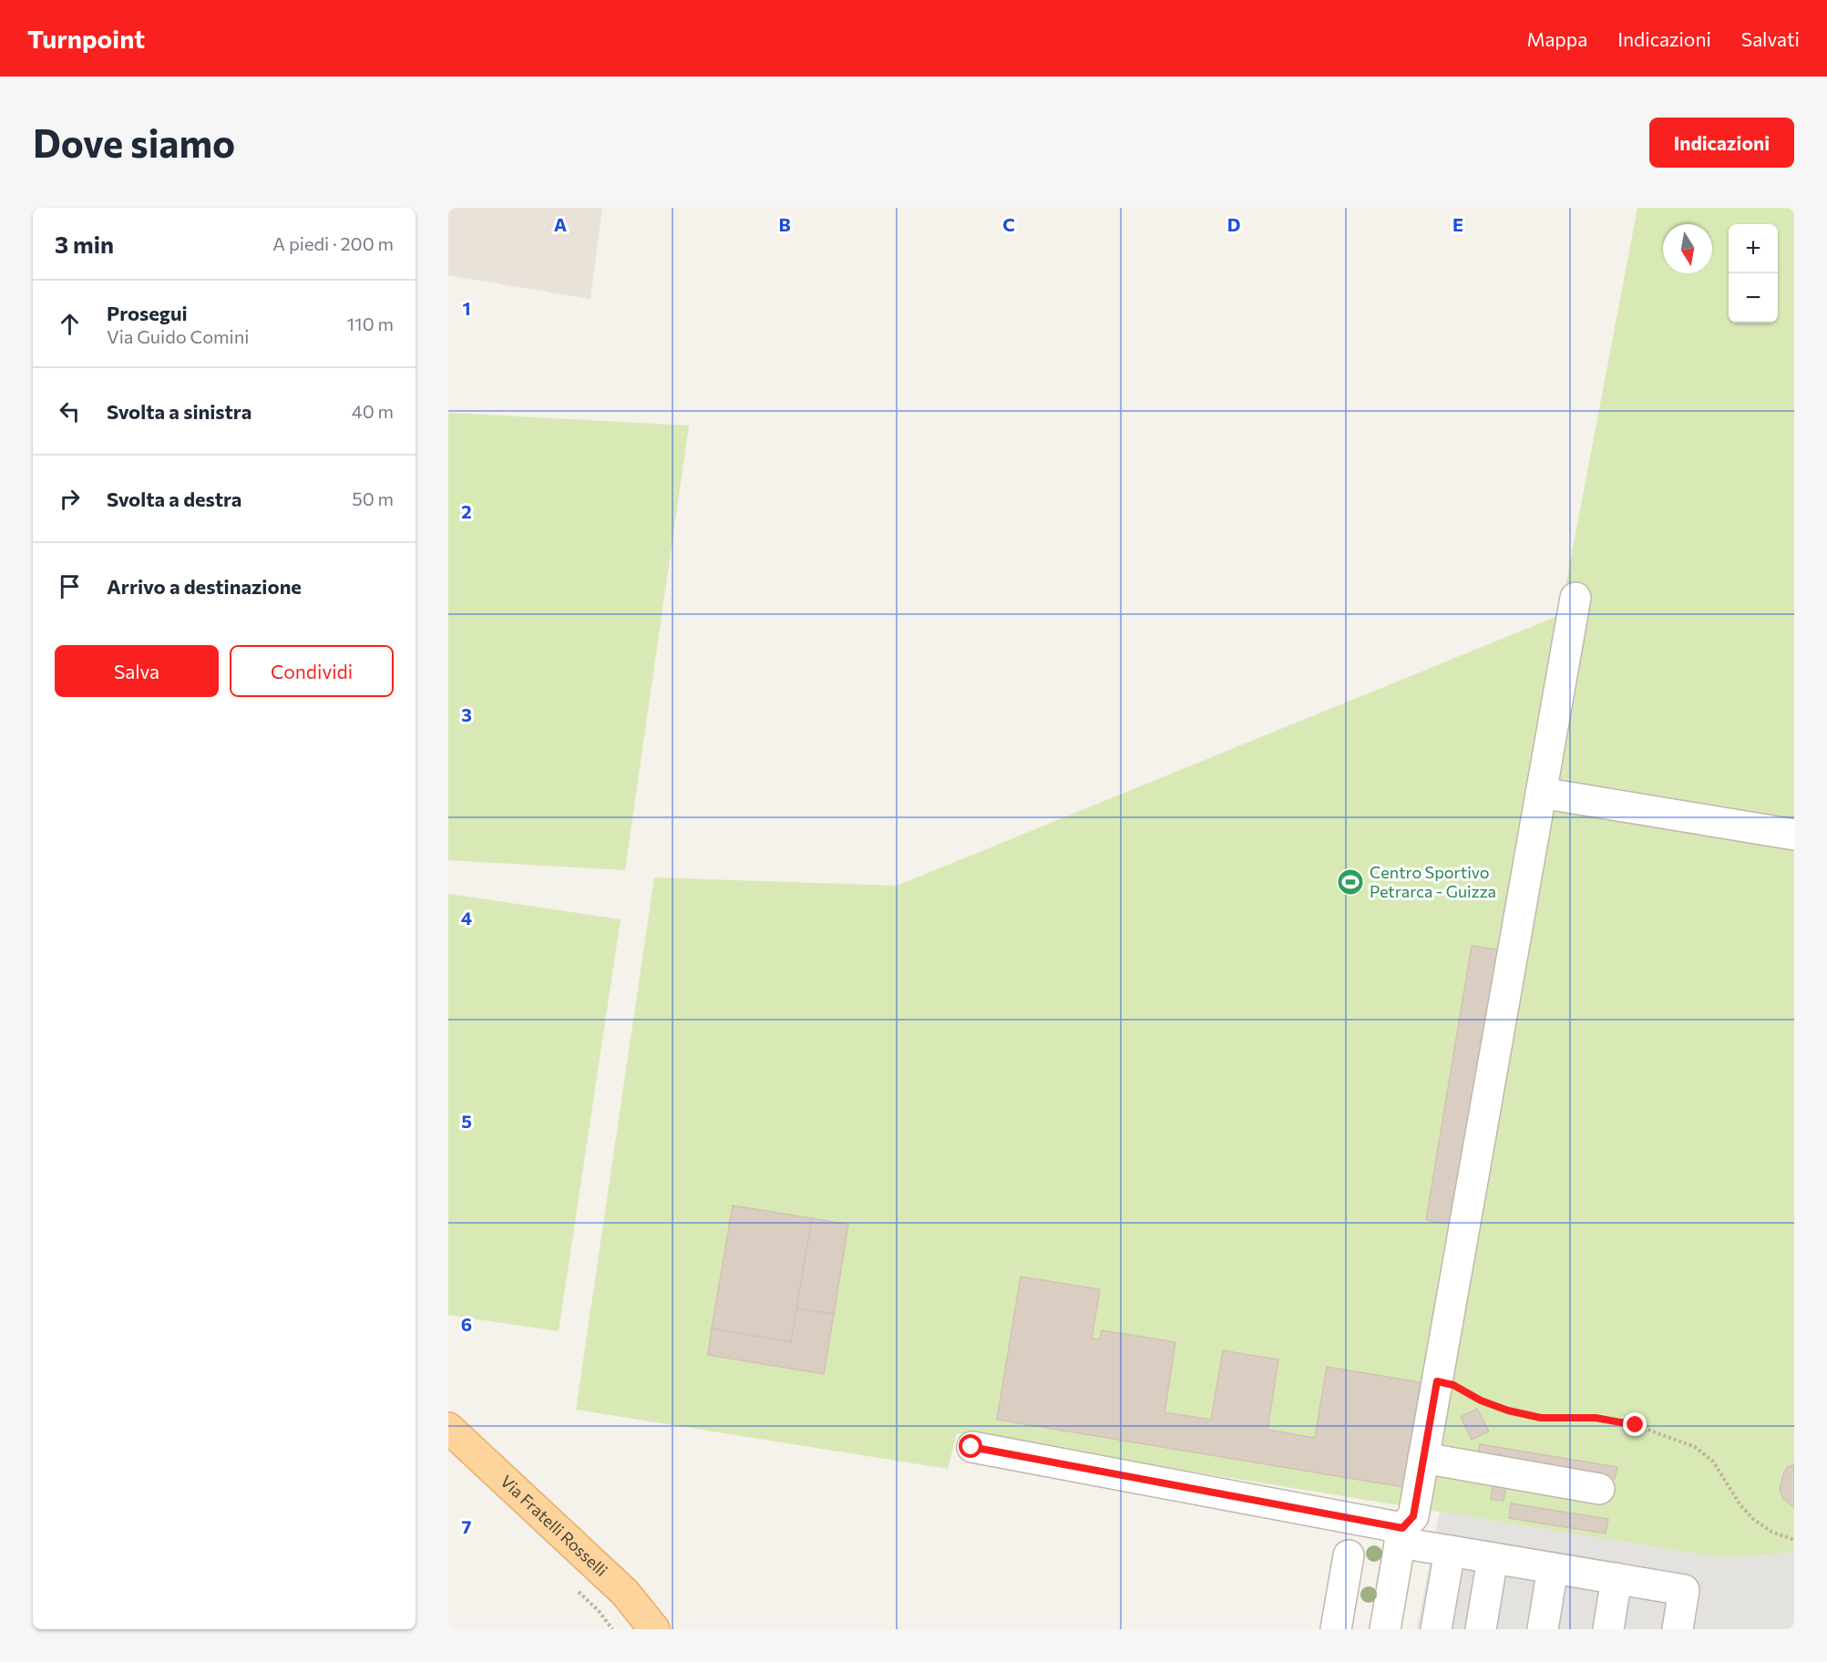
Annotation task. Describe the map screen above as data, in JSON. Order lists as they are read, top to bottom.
{
  "streets": {
    "main road": ["Via Fratelli Rosselli"]
  },
  "places": {
    "sports": ["Centro Sportivo Petrarca - Guizza"]
  },
  "north": "bottom",
  "page": {
    "header": "Turnpoint",
    "nav": ["Mappa", "Indicazioni", "Salvati"],
    "buttons": [
      "Indicazioni",
      ["Salva", "Condividi"]
    ],
    "title": "Dove siamo",
    "heading": ["3 min", "A piedi · 200 m"],
    "map_buttons": ["+", "−"],
    "list": [
      ["Prosegui", "Via Guido Comini", "110 m"],
      ["Svolta a sinistra", "40 m"],
      ["Svolta a destra", "50 m"],
      "Arrivo a destinazione"
    ]
  },
  "grid": {
    "columns": [
      "A",
      "B",
      "C",
      "D",
      "E"
    ],
    "rows": [
      "1",
      "2",
      "3",
      "4",
      "5",
      "6",
      "7"
    ]
  }
}
